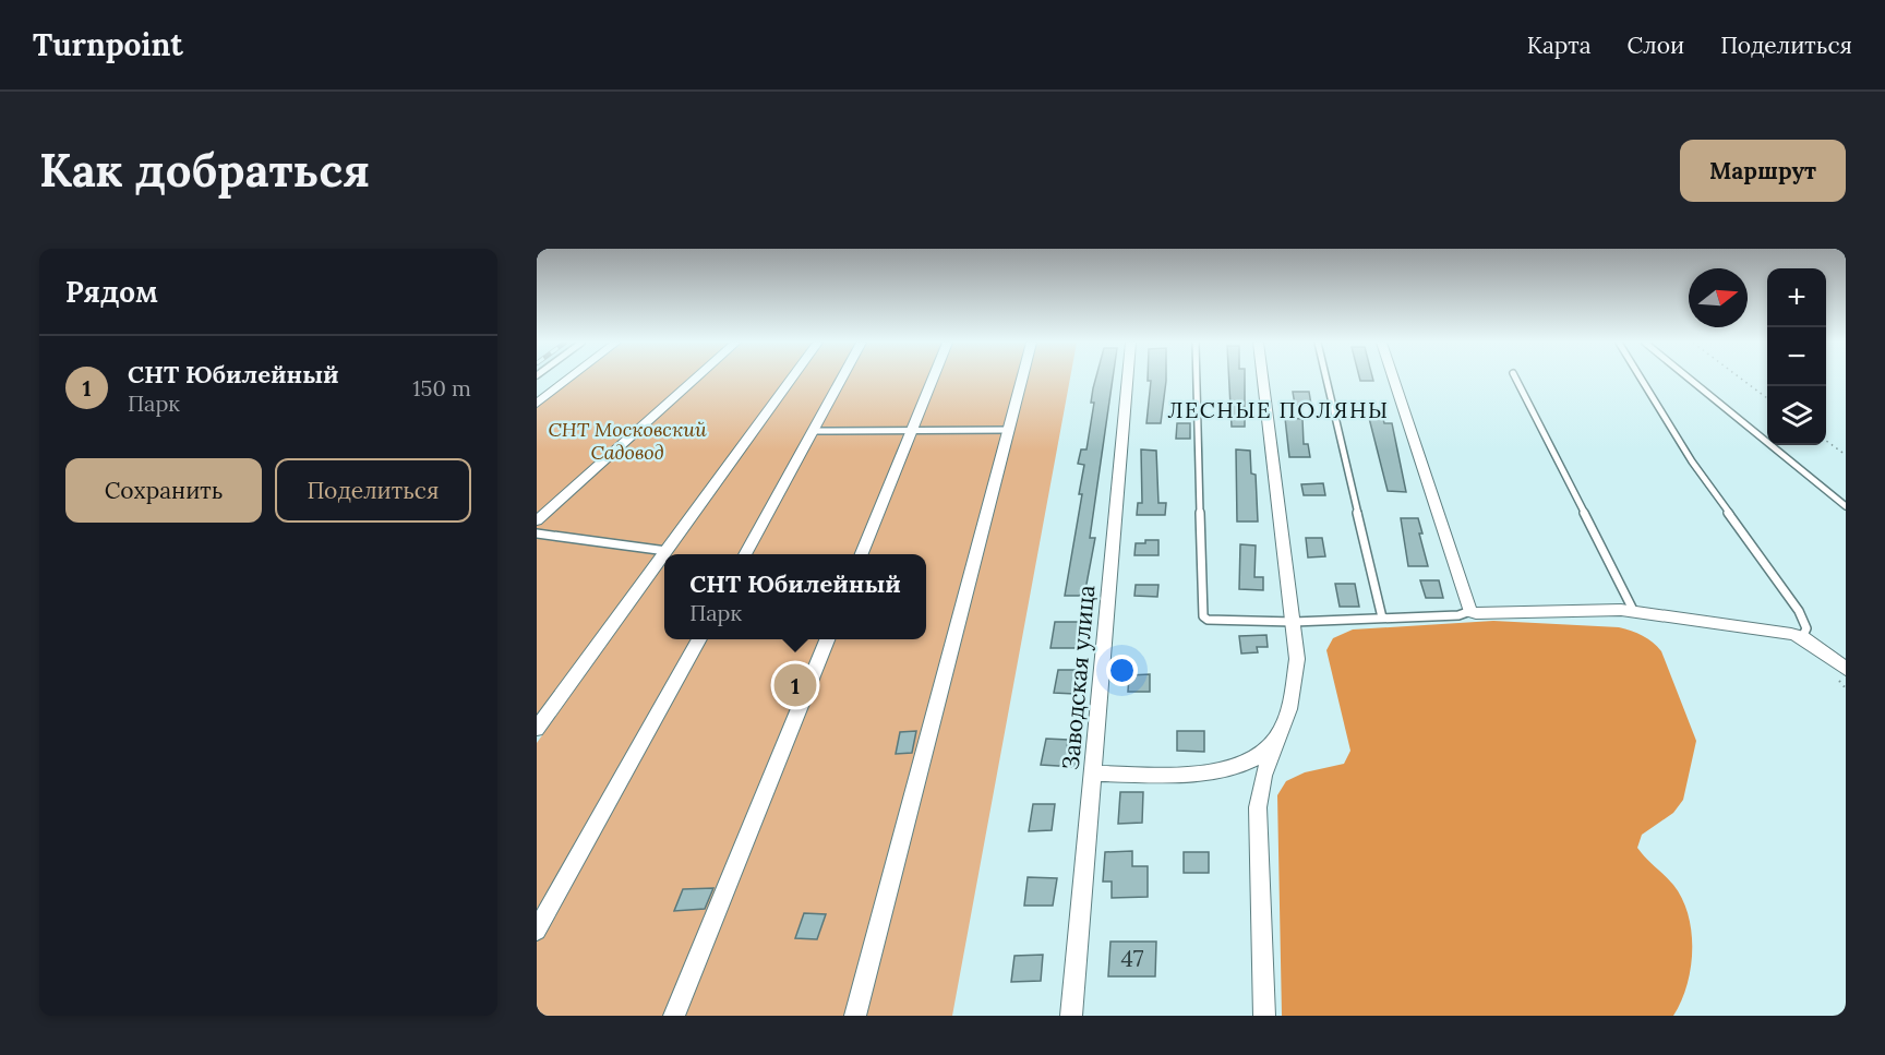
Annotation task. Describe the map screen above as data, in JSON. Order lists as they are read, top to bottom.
{
  "streets": {
    "street": ["Заводская улица"]
  },
  "districts": ["ЛЕСНЫЕ ПОЛЯНЫ"],
  "parks": ["СНТ Московский Садовод"],
  "house_numbers": ["47"],
  "north": "right",
  "page": {
    "header": "Turnpoint",
    "nav": ["Карта", "Слои", "Поделиться"],
    "buttons": [
      "Маршрут",
      ["Сохранить", "Поделиться"]
    ],
    "title": "Как добраться",
    "heading": "Рядом",
    "map_buttons": ["+", "−"],
    "list": [
      {
        "mark": "1",
        "name": "СНТ Юбилейный",
        "note": "Парк",
        "value": "150 m"
      }
    ],
    "popup": ["СНТ Юбилейный", "Парк"],
    "pins": "1"
  }
}
